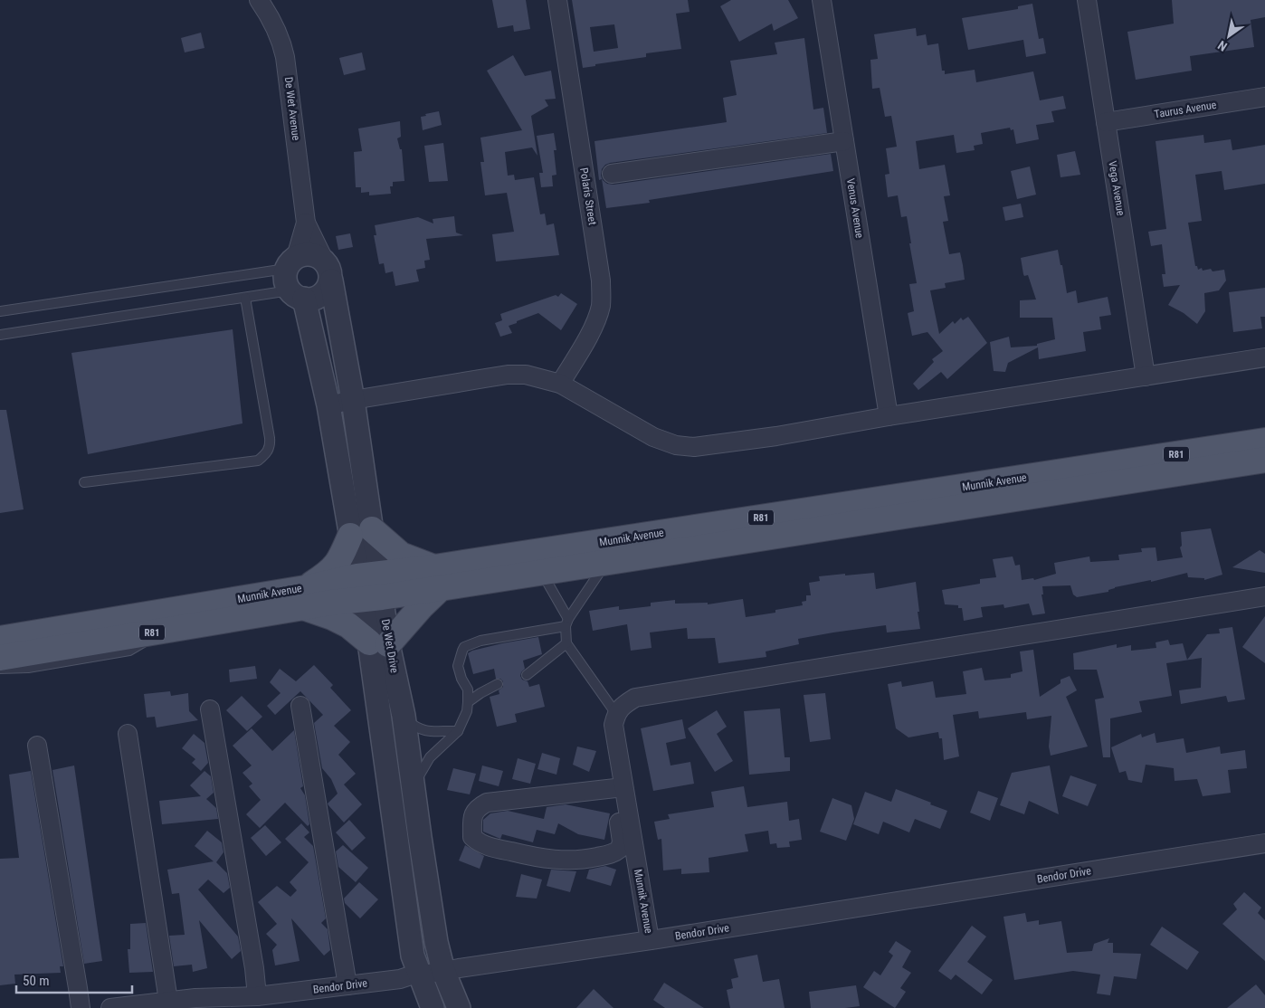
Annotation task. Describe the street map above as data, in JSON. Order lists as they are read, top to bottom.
{
  "streets": {
    "main road": ["R81", "Munnik Avenue"],
    "street": [
      "De Wet Avenue",
      "Taurus Avenue",
      "Vega Avenue",
      "Polaris Street",
      "Venus Avenue",
      "De Wet Drive",
      "Bendor Drive"
    ]
  },
  "crossings": [
    ["De Wet Avenue", "De Wet Drive"],
    ["Taurus Avenue", "Vega Avenue"],
    ["Munnik Avenue", "De Wet Drive"],
    ["Munnik Avenue", "Bendor Drive"],
    ["De Wet Drive", "Bendor Drive"]
  ],
  "scale_bar": "50 m",
  "north": "bottom left"
}
